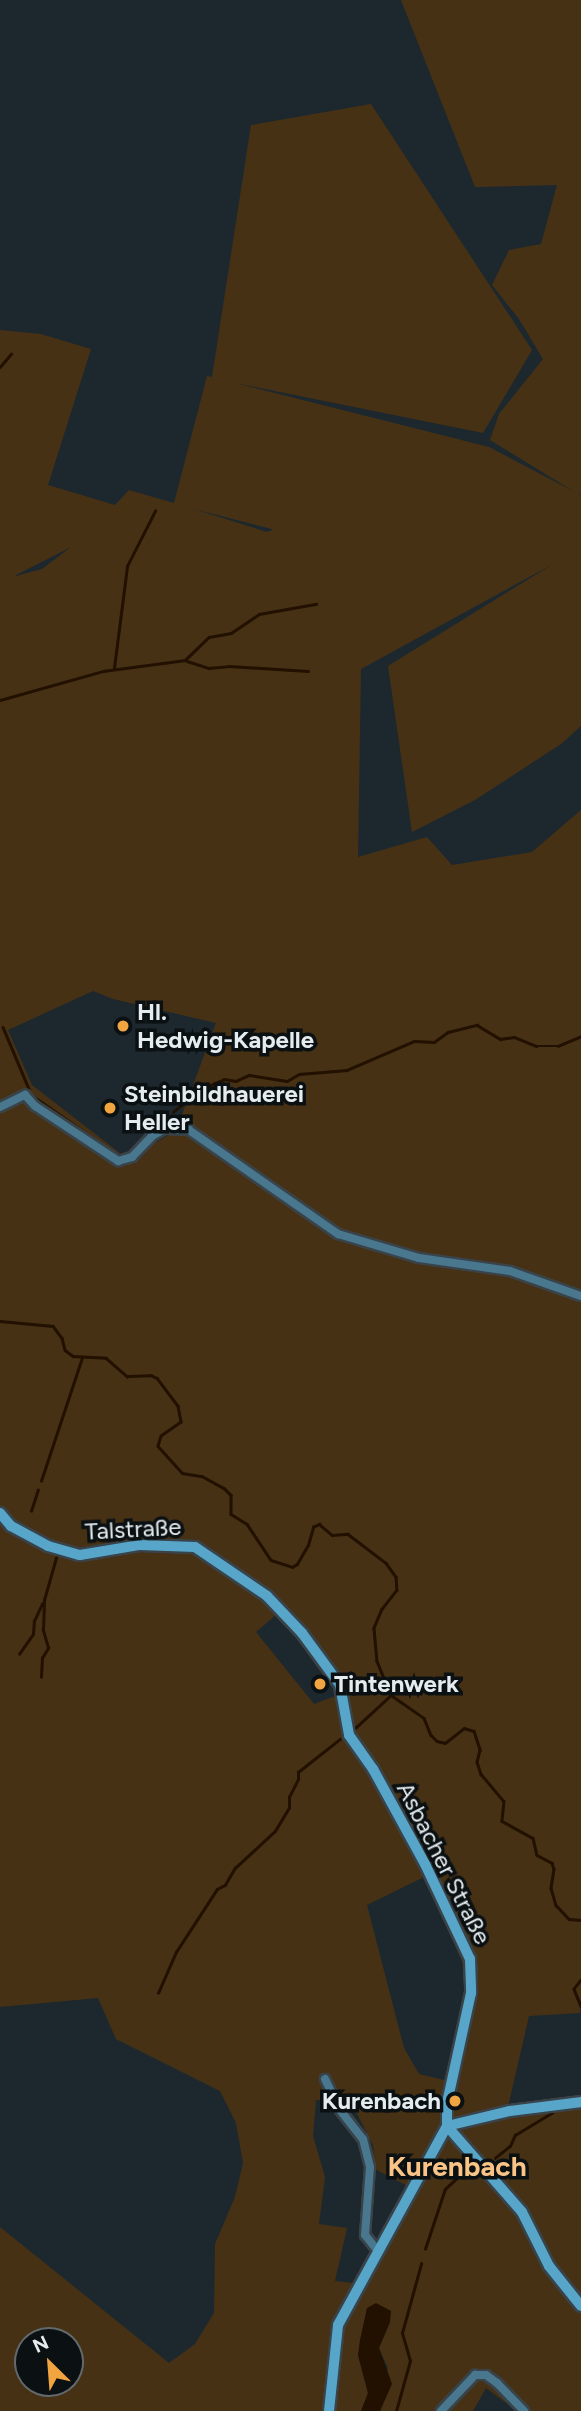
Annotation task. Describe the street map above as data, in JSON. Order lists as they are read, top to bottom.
{
  "streets": {
    "main road": ["Talstraße", "Asbacher Straße"]
  },
  "crossings": [
    ["Talstraße", "Asbacher Straße"]
  ],
  "districts": ["Kurenbach"],
  "places": [
    "Hl. Hedwig-Kapelle",
    "Steinbildhauerei Heller",
    "Tintenwerk",
    "Kurenbach"
  ],
  "north": "top left"
}
